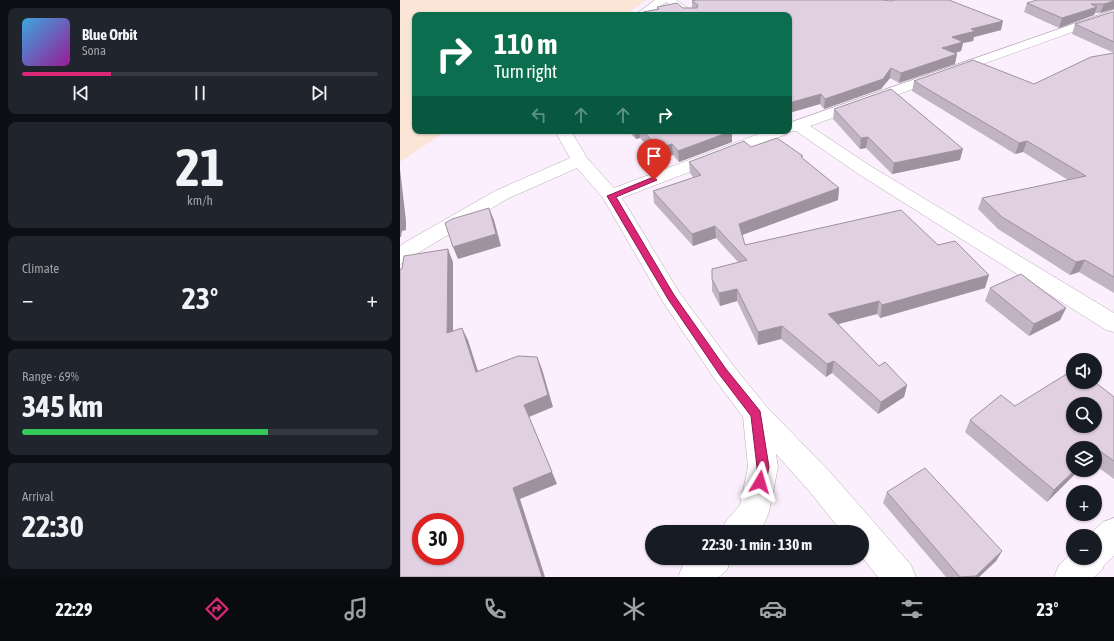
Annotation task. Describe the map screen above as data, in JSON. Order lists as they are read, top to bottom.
{
  "page": {
    "turn": ["110 m", "Turn right"],
    "song": ["Blue Orbit", "Sona"],
    "tile": [
      ["21", "km/h"],
      "Climate",
      ["Range · 69%", "345 km"],
      ["Arrival", "22:30"]
    ],
    "heat": ["−", "23°", "+"],
    "map_buttons": ["+", "−"],
    "limit": "30",
    "trip": "22:30 · 1 min · 130 m",
    "tabs": ["22:29", "23°"]
  }
}
